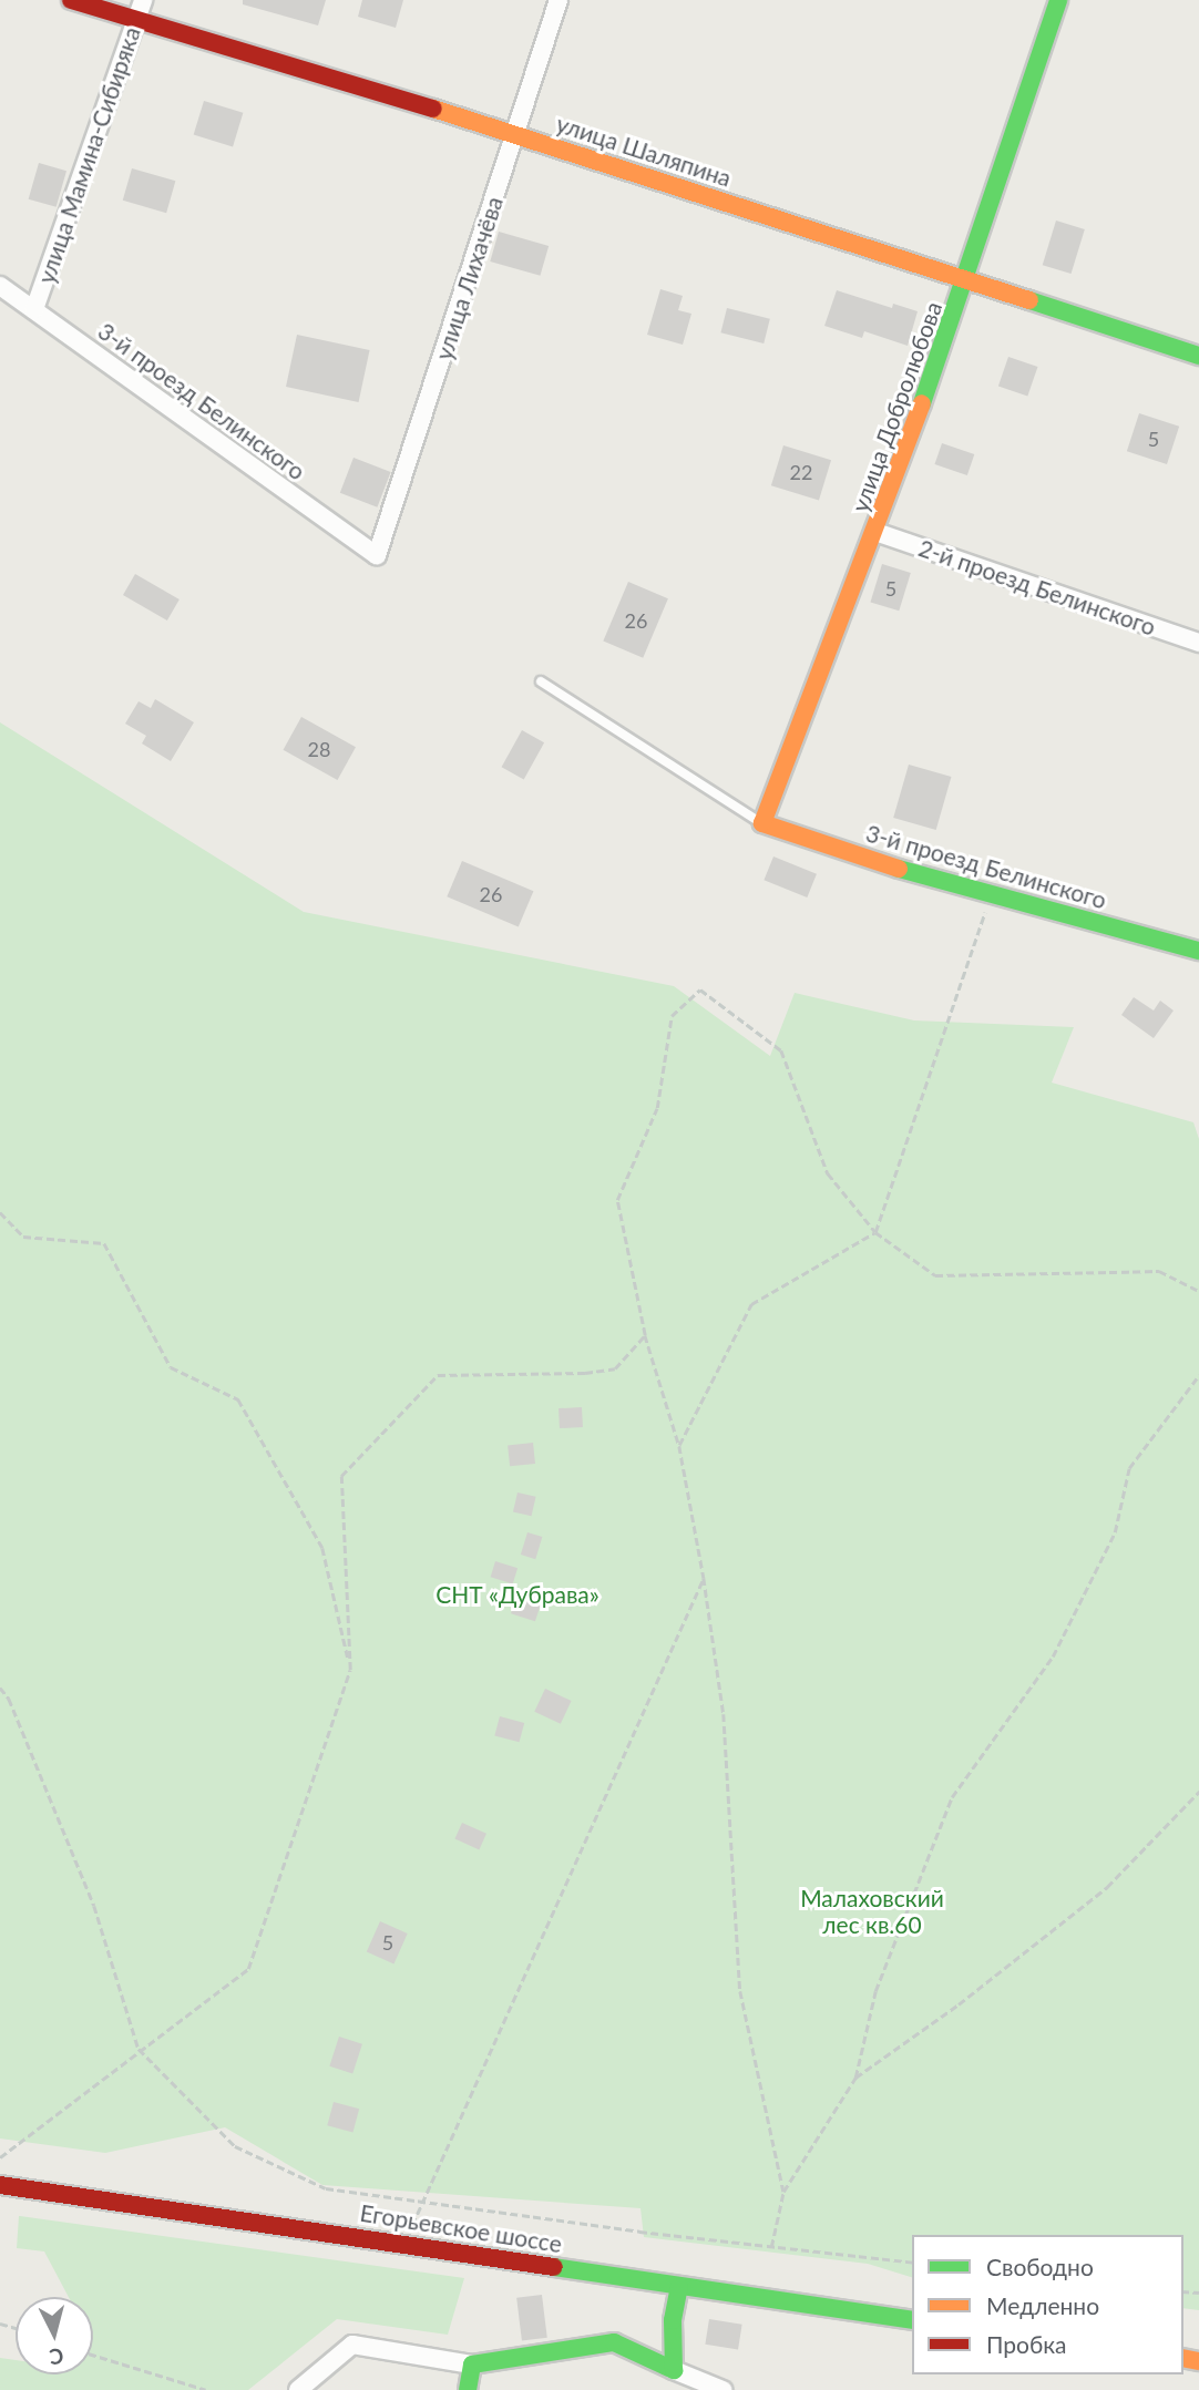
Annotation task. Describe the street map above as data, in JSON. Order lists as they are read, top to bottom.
{
  "streets": {
    "street": [
      "улица Шаляпина",
      "улица Мамина-Сибиряка",
      "улица Лихачёва",
      "3-й проезд Белинского",
      "улица Добролюбова",
      "2-й проезд Белинского",
      "Егорьевское шоссе"
    ]
  },
  "crossings": [
    ["улица Шаляпина", "улица Мамина-Сибиряка"],
    ["улица Шаляпина", "улица Лихачёва"],
    ["улица Шаляпина", "улица Добролюбова"],
    ["улица Мамина-Сибиряка", "3-й проезд Белинского"],
    ["улица Лихачёва", "3-й проезд Белинского"],
    ["3-й проезд Белинского", "улица Добролюбова"],
    ["улица Добролюбова", "2-й проезд Белинского"]
  ],
  "parks": ["СНТ «Дубрава»", "Малаховский лес кв.60"],
  "house_numbers": [
    "5",
    "22",
    "5",
    "26",
    "28",
    "26",
    "5"
  ],
  "legend": ["Свободно", "Медленно", "Пробка"],
  "north": "bottom"
}
